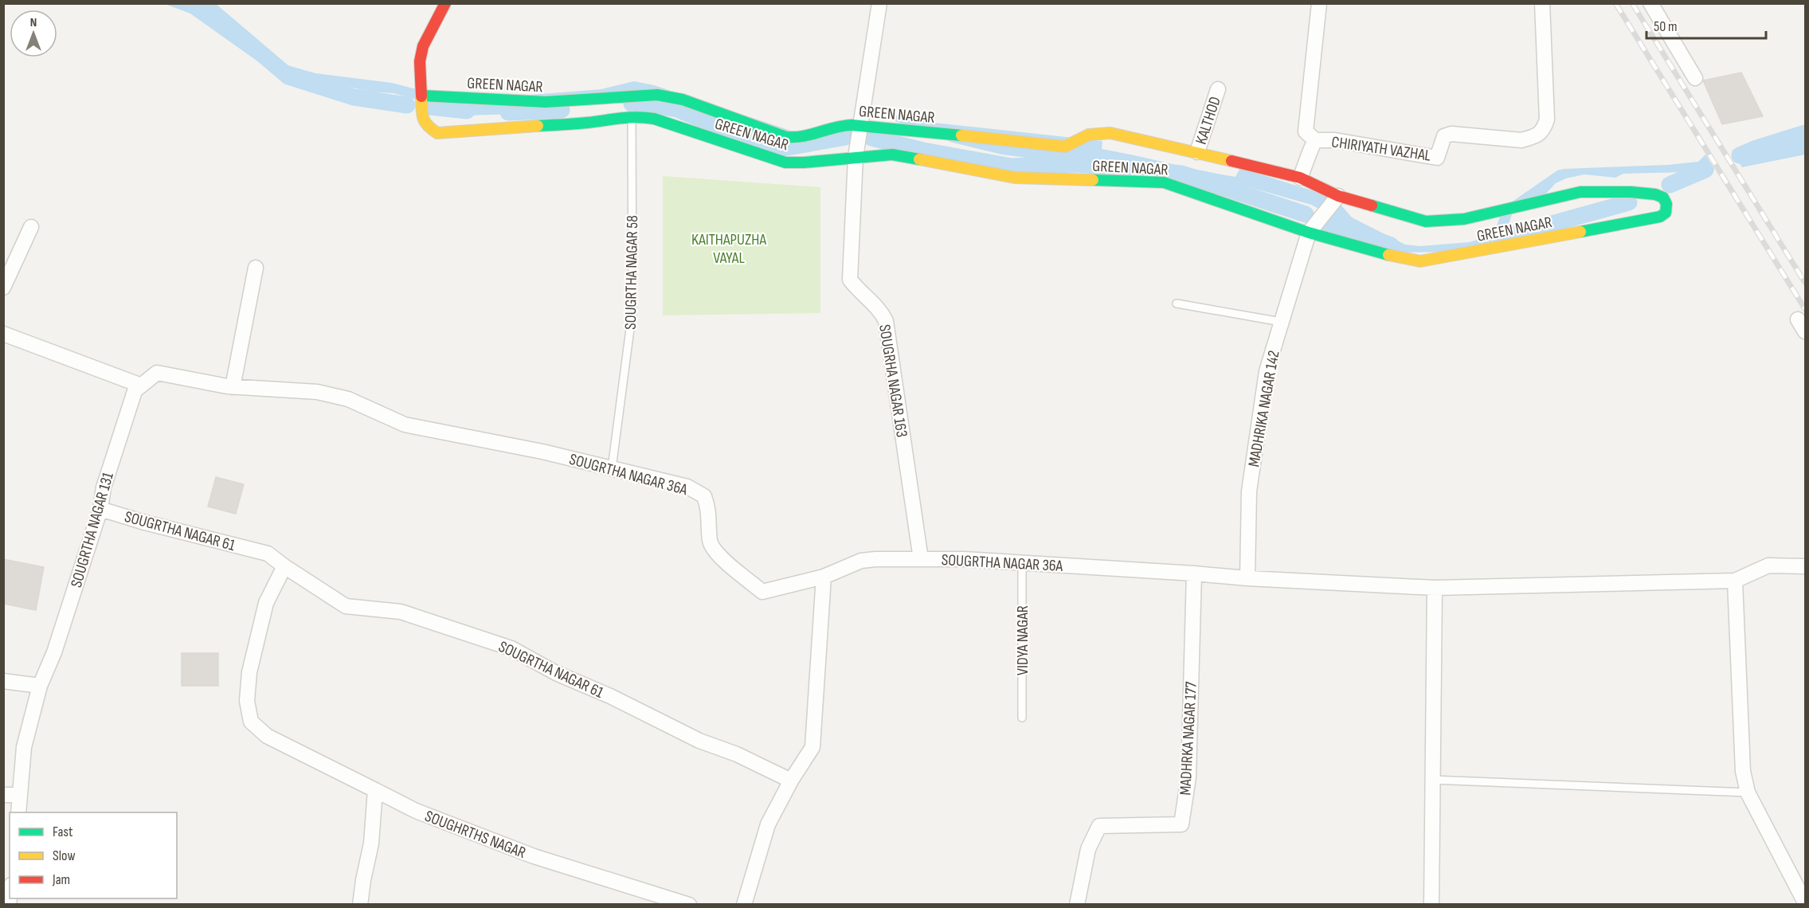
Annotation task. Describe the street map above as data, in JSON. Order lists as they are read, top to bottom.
{
  "streets": {
    "street": [
      "GREEN NAGAR",
      "KALTHOD",
      "CHIRIYATH VAZHAL",
      "SOUGRHA NAGAR 163",
      "MADHRIKA NAGAR 142",
      "SOUGRTHA NAGAR 36A",
      "SOUGRTHA NAGAR 131",
      "SOUGRTHA NAGAR 61",
      "MADHRKA NAGAR 177",
      "SOUGHRTHS NAGAR"
    ],
    "lane": ["SOUGRTHA NAGAR 58", "VIDYA NAGAR"]
  },
  "crossings": [
    ["GREEN NAGAR", "KALTHOD"],
    ["GREEN NAGAR", "CHIRIYATH VAZHAL"],
    ["GREEN NAGAR", "SOUGRTHA NAGAR 58"],
    ["GREEN NAGAR", "SOUGRHA NAGAR 163"],
    ["GREEN NAGAR", "MADHRIKA NAGAR 142"],
    ["SOUGRTHA NAGAR 58", "SOUGRTHA NAGAR 36A"],
    ["SOUGRHA NAGAR 163", "SOUGRTHA NAGAR 36A"],
    ["MADHRIKA NAGAR 142", "SOUGRTHA NAGAR 36A"],
    ["SOUGRTHA NAGAR 36A", "SOUGRTHA NAGAR 131"],
    ["SOUGRTHA NAGAR 36A", "VIDYA NAGAR"],
    ["SOUGRTHA NAGAR 36A", "MADHRKA NAGAR 177"],
    ["SOUGRTHA NAGAR 131", "SOUGRTHA NAGAR 61"],
    ["SOUGRTHA NAGAR 61", "SOUGHRTHS NAGAR"]
  ],
  "parks": ["KAITHAPUZHA VAYAL"],
  "legend": ["Fast", "Slow", "Jam"],
  "scale_bar": "50 m",
  "north": "top"
}
